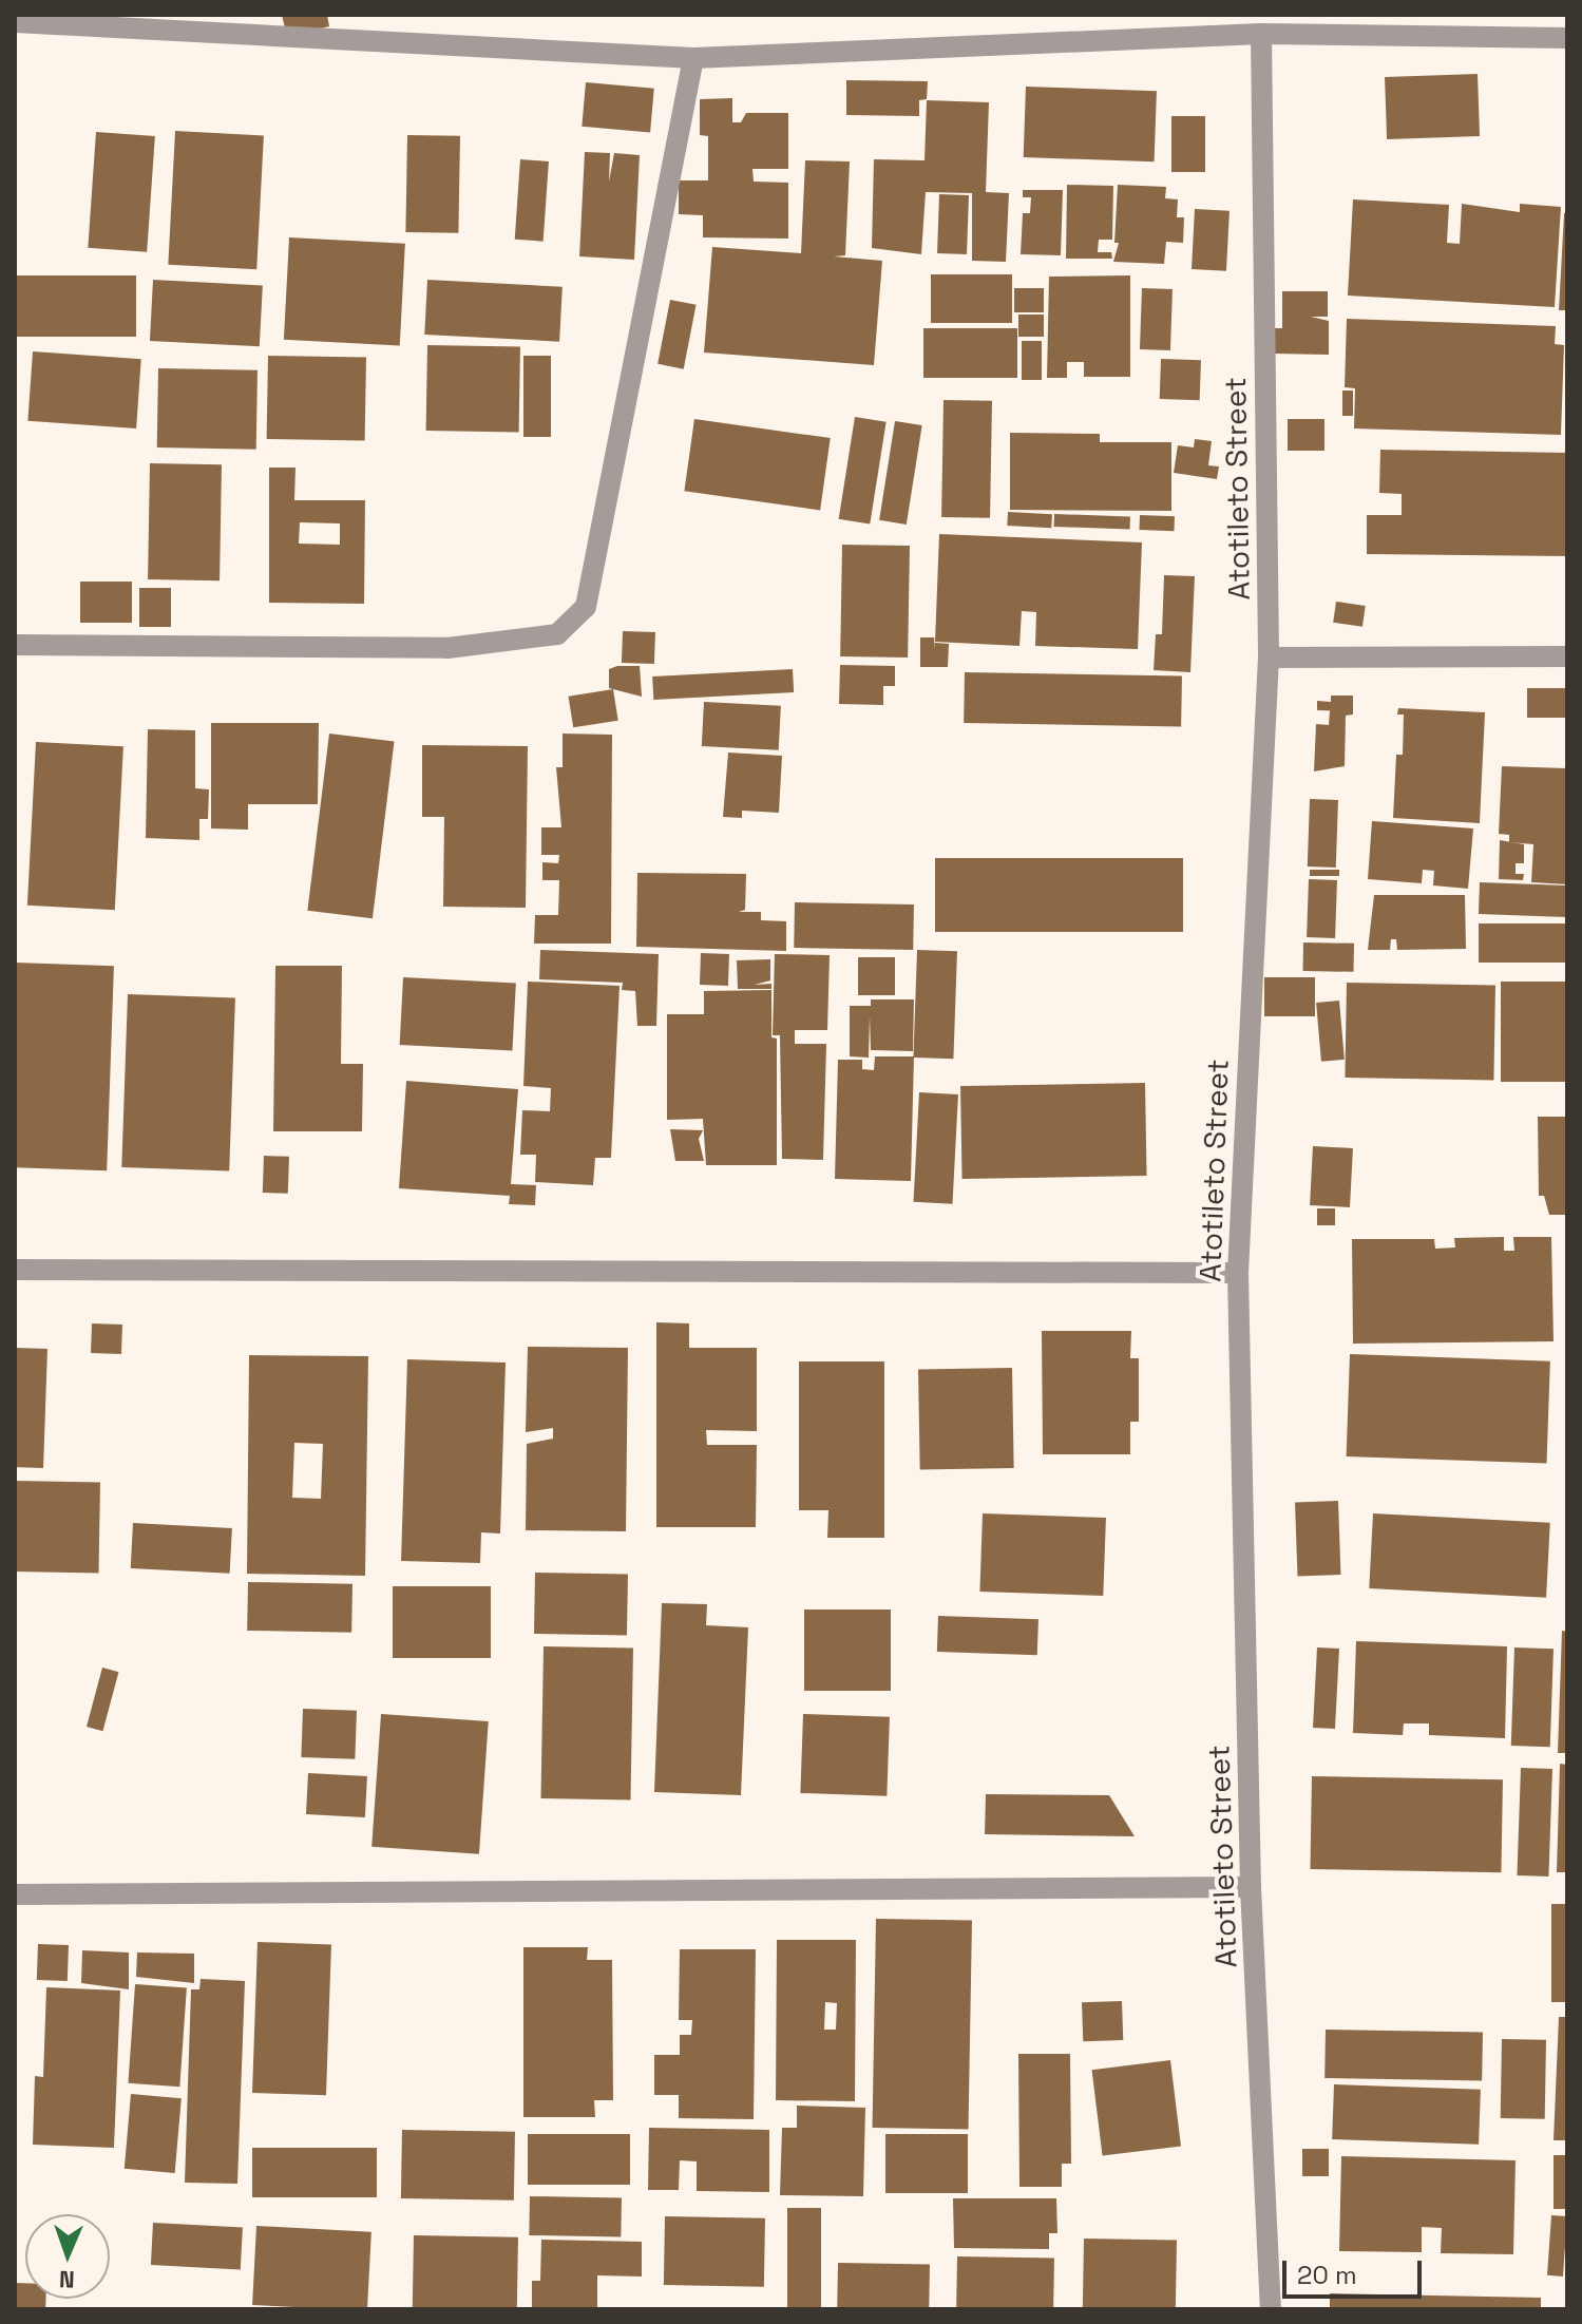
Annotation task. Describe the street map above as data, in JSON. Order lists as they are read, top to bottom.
{
  "streets": {
    "street": ["Atotileto Street"]
  },
  "scale_bar": "20 m",
  "north": "bottom"
}
